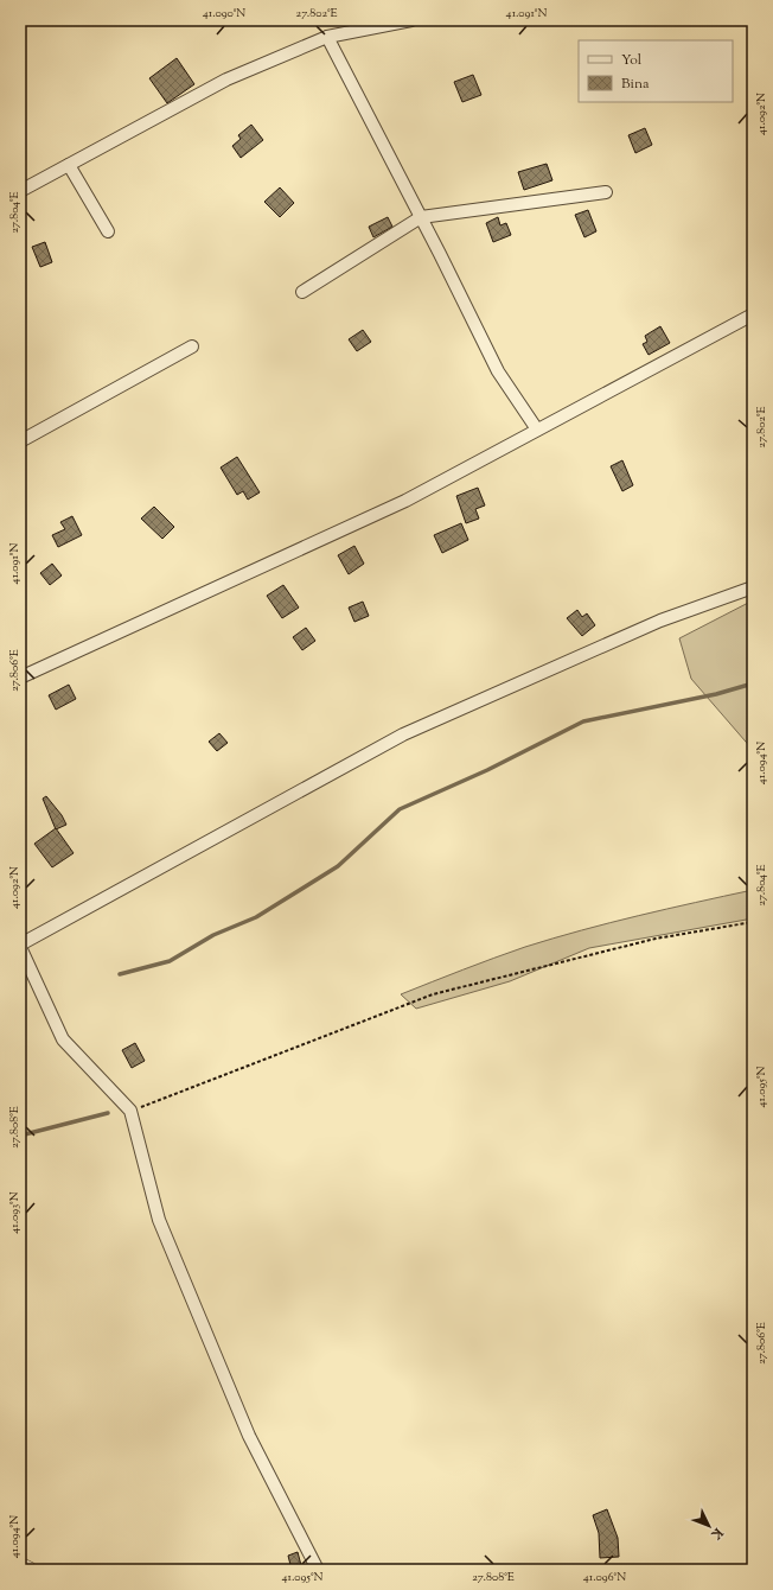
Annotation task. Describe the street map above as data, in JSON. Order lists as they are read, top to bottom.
{
  "legend": ["Yol", "Bina"],
  "north": "bottom right",
  "coordinates": [
    "41.090°N",
    "27.802°E",
    "41.091°N",
    "41.092°N",
    "27.804°E",
    "27.806°E",
    "41.094°N",
    "41.095°N",
    "27.808°E",
    "41.093°N",
    "41.096°N"
  ]
}
